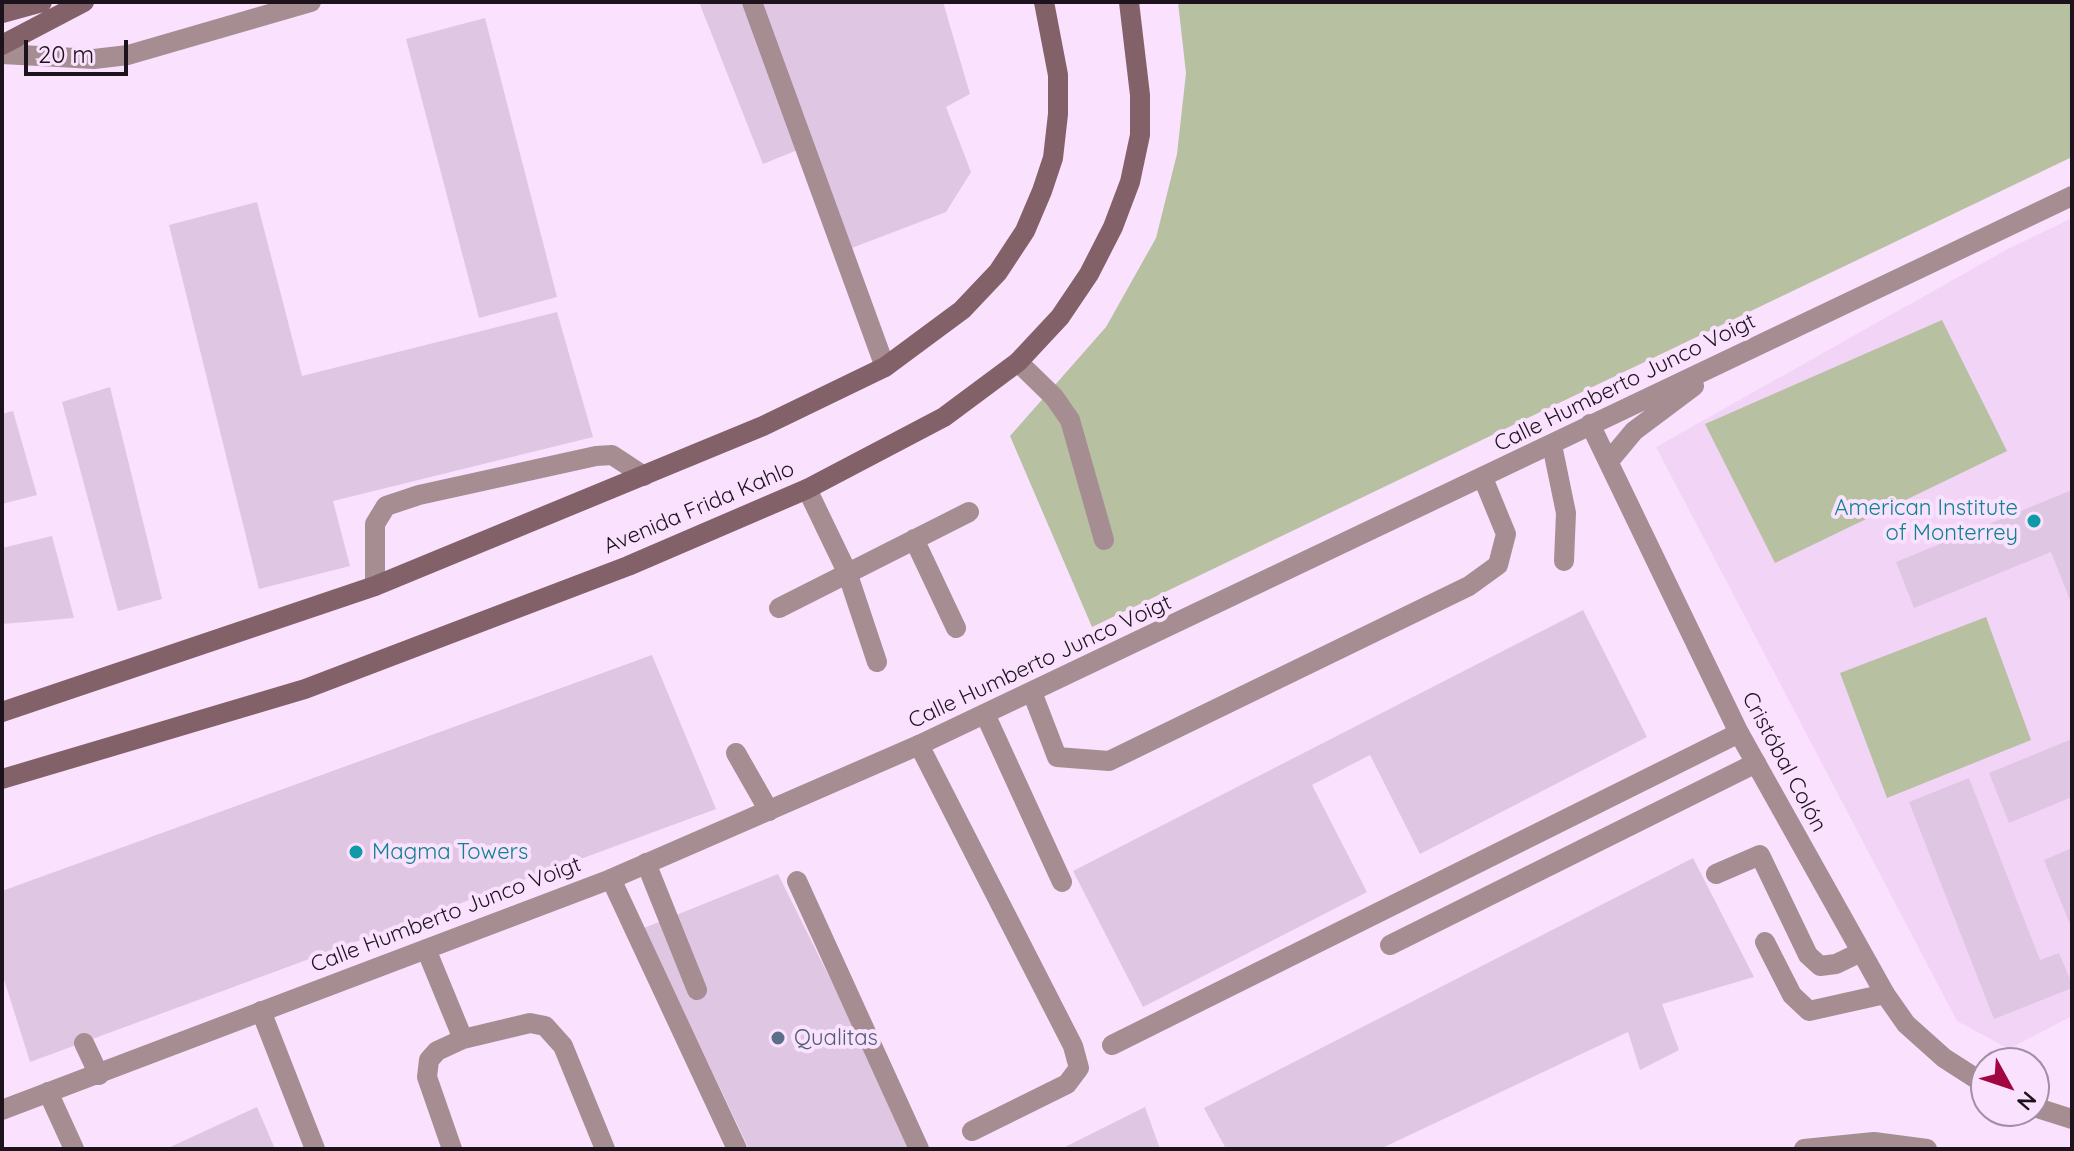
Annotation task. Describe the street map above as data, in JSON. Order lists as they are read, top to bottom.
{
  "streets": {
    "street": ["Calle Humberto Junco Voigt", "Avenida Frida Kahlo", "Cristóbal Colón"]
  },
  "crossings": [
    ["Calle Humberto Junco Voigt", "Cristóbal Colón"]
  ],
  "places": ["American Institute of Monterrey", "Magma Towers", "Qualitas"],
  "scale_bar": "20 m",
  "north": "bottom right"
}
